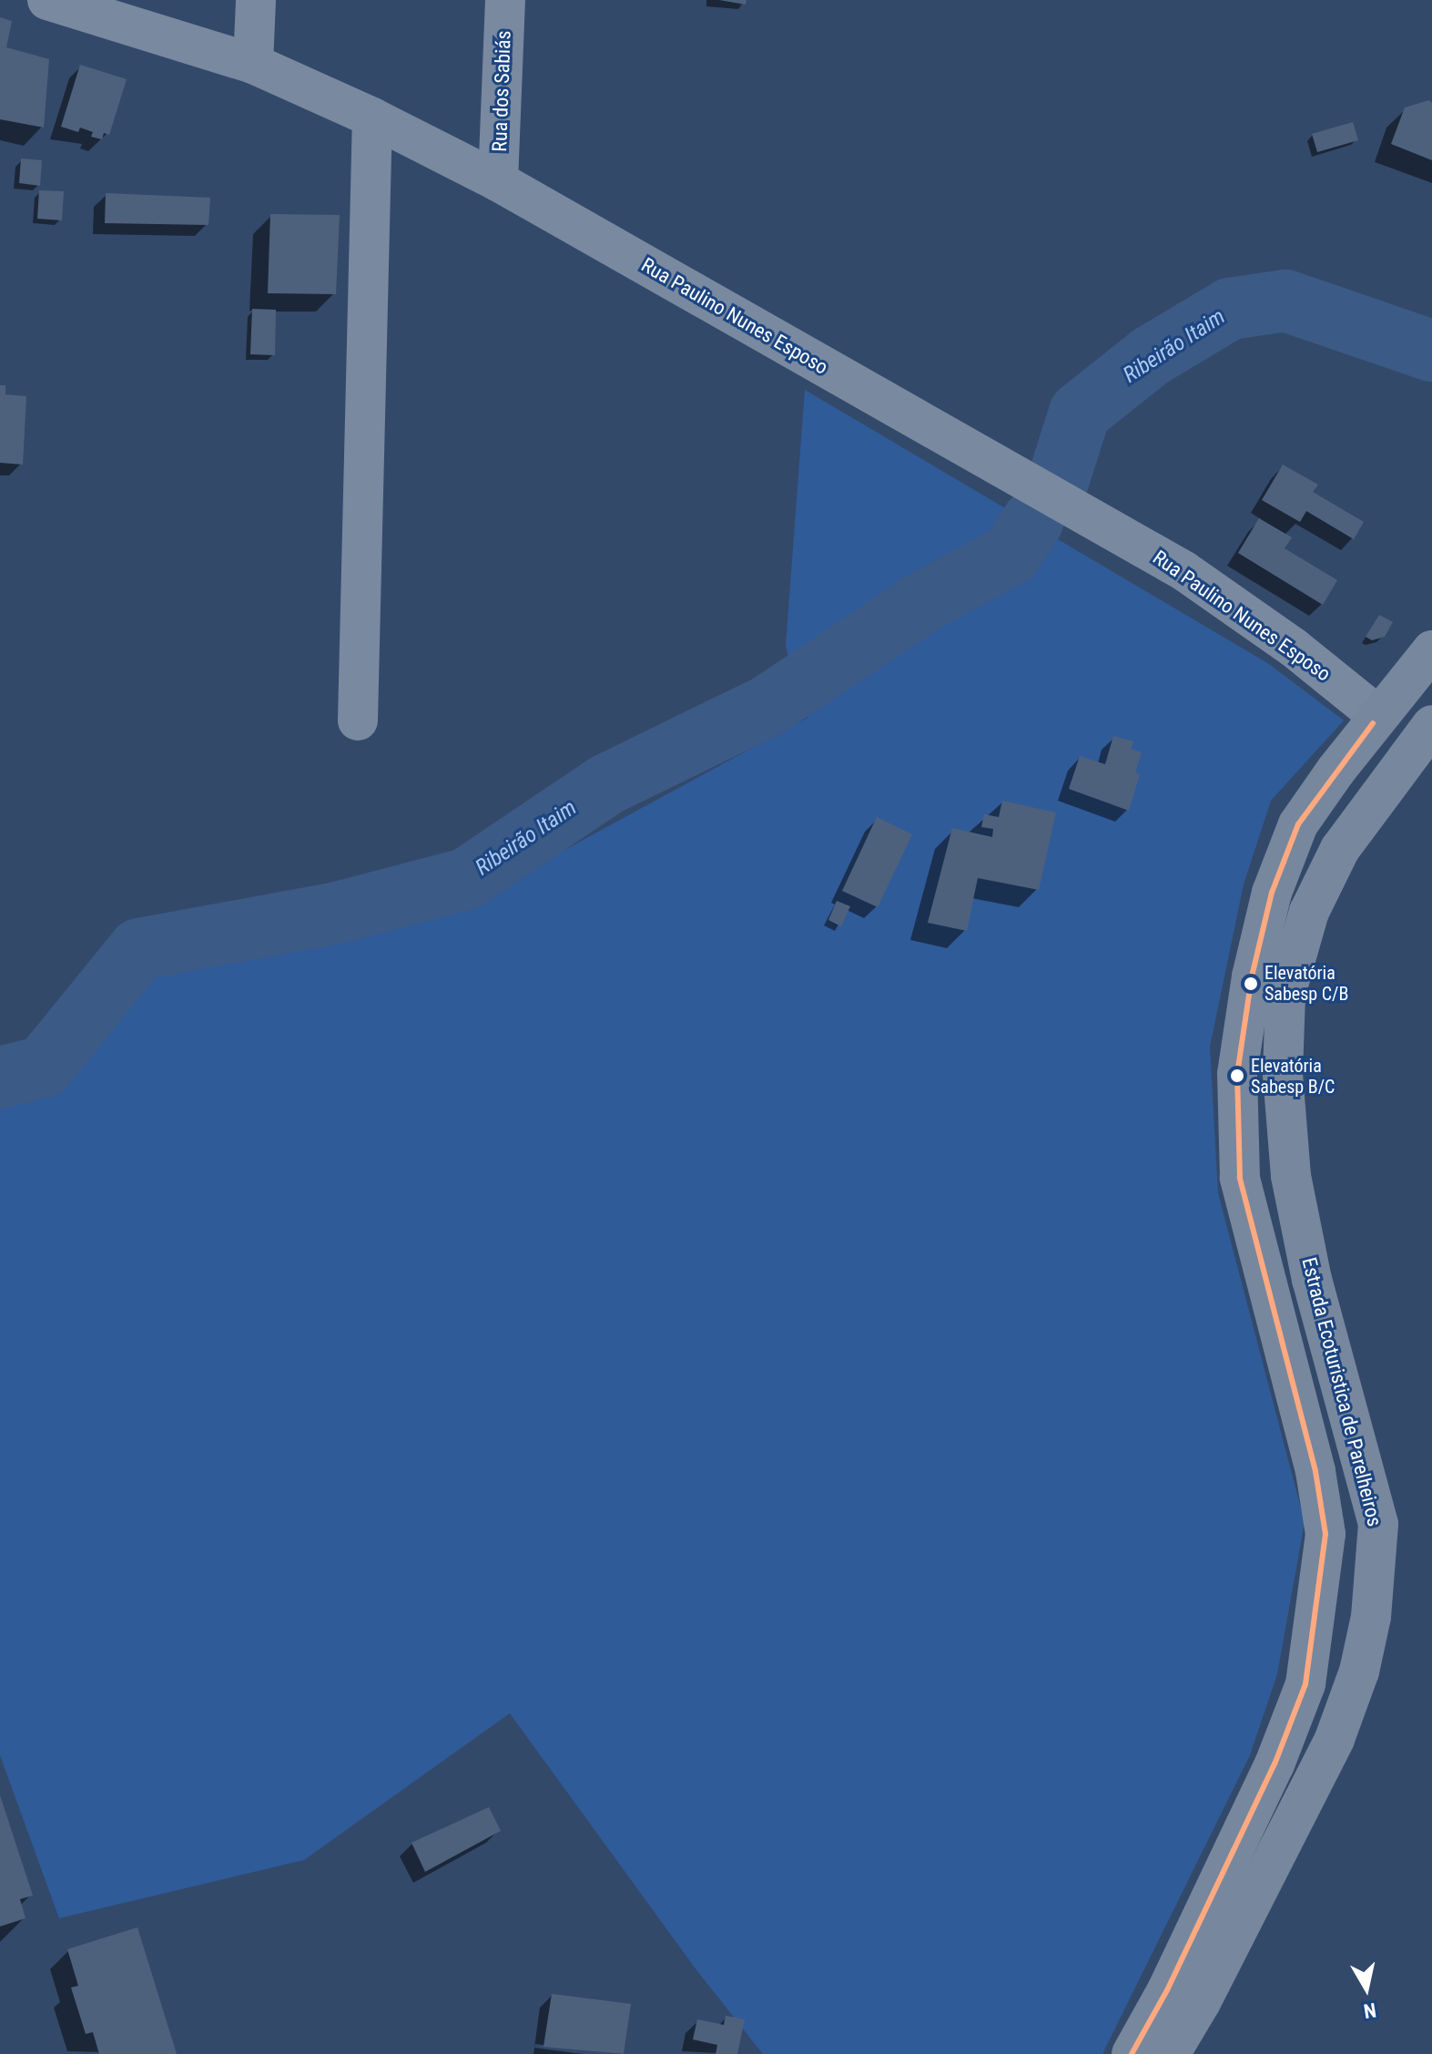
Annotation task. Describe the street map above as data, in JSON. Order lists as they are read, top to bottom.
{
  "streets": {
    "main road": ["Estrada Ecoturistica de Parelheiros"],
    "street": ["Rua dos Sabiás", "Rua Paulino Nunes Esposo"]
  },
  "crossings": [
    ["Rua dos Sabiás", "Rua Paulino Nunes Esposo"]
  ],
  "water": ["Ribeirão Itaim"],
  "places": ["Elevatória Sabesp C/B", "Elevatória Sabesp B/C"],
  "north": "bottom"
}
